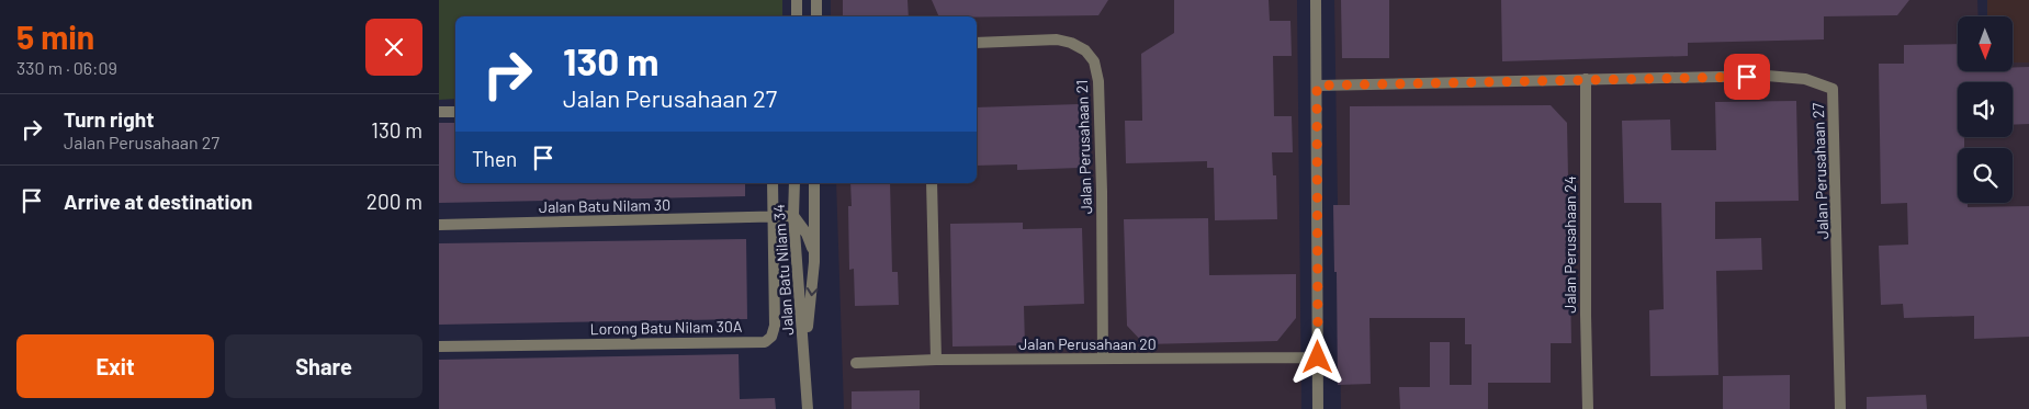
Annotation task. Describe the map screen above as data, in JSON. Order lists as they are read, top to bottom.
{
  "streets": {
    "street": [
      "Jalan Perusahaan 21",
      "Jalan Perusahaan 27",
      "Jalan Batu Nilam 30",
      "Jalan Perusahaan 24",
      "Jalan Batu Nilam 34",
      "Lorong Batu Nilam 30A",
      "Jalan Perusahaan 20"
    ]
  },
  "crossings": [
    ["Jalan Perusahaan 21", "Jalan Perusahaan 20"],
    ["Jalan Perusahaan 27", "Jalan Perusahaan 24"],
    ["Jalan Batu Nilam 30", "Jalan Batu Nilam 34"],
    ["Jalan Batu Nilam 30", "Lorong Batu Nilam 30A"]
  ],
  "north": "bottom",
  "page": {
    "heading": ["5 min", "330 m · 06:09"],
    "turn": ["130 m", "Jalan Perusahaan 27"],
    "list": [
      {
        "name": "Turn right",
        "note": "Jalan Perusahaan 27",
        "value": "130 m"
      },
      {
        "name": "Arrive at destination",
        "value": "200 m"
      }
    ],
    "then": "Then",
    "buttons": ["Exit", "Share"]
  }
}
